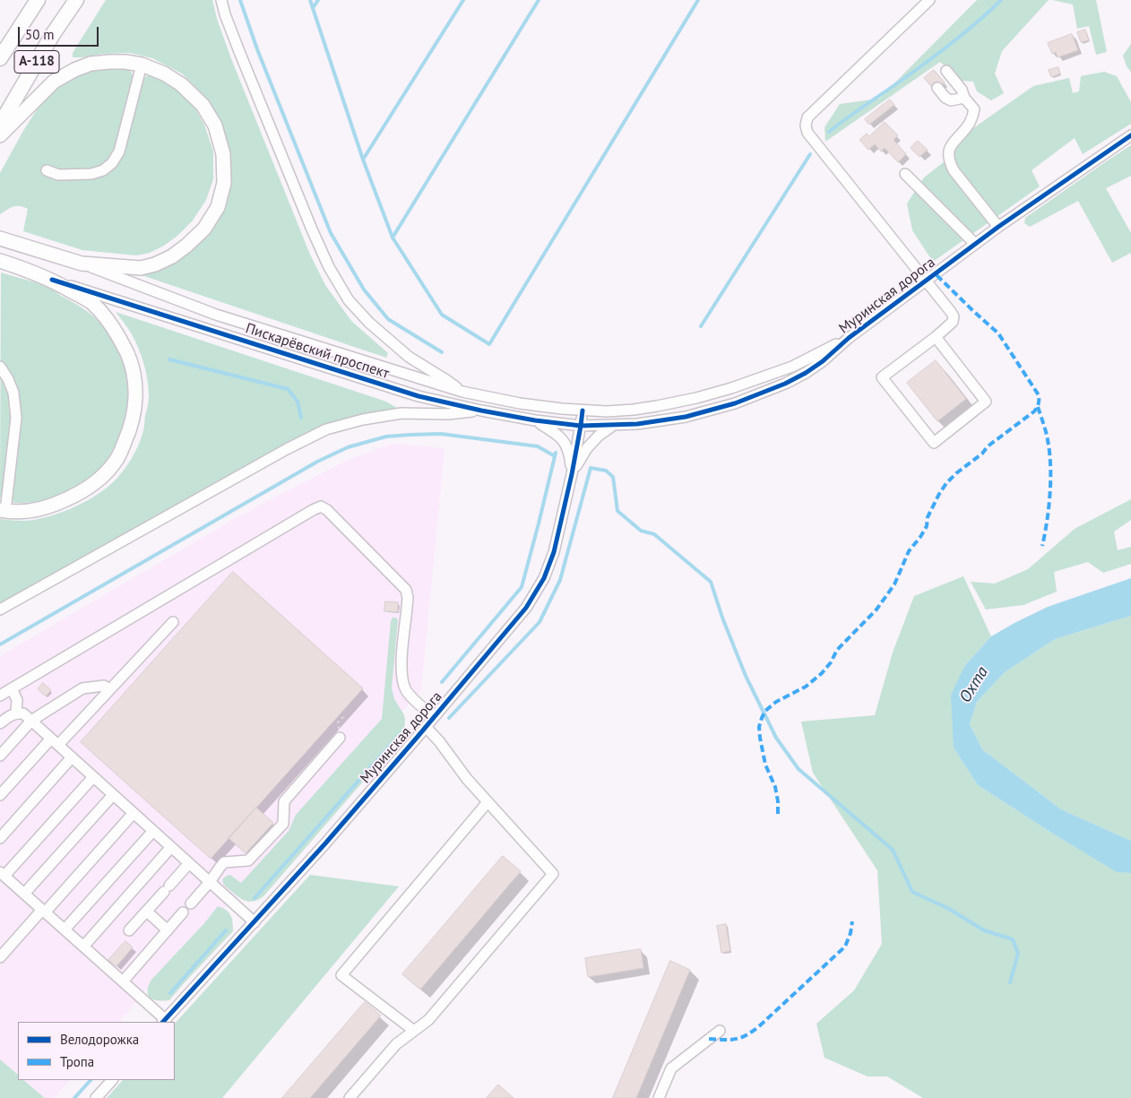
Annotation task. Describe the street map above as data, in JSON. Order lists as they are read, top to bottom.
{
  "streets": {
    "highway": ["А-118"],
    "main road": ["Пискарёвский проспект"],
    "street": ["Муринская дорога"]
  },
  "crossings": [
    ["Муринская дорога", "Пискарёвский проспект"]
  ],
  "water": ["Охта"],
  "legend": ["Велодорожка", "Тропа"],
  "scale_bar": "50 m"
}
